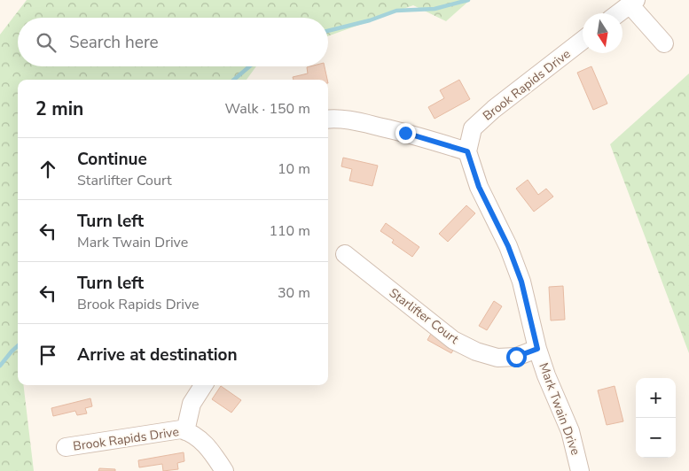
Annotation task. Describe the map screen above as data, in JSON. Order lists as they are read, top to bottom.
{
  "streets": {
    "street": ["Brook Rapids Drive", "Starlifter Court", "Mark Twain Drive"]
  },
  "crossings": [
    ["Brook Rapids Drive", "Mark Twain Drive"],
    ["Starlifter Court", "Mark Twain Drive"]
  ],
  "north": "bottom",
  "page": {
    "search": "Search here",
    "heading": ["2 min", "Walk · 150 m"],
    "list": [
      ["Continue", "Starlifter Court", "10 m"],
      ["Turn left", "Mark Twain Drive", "110 m"],
      ["Turn left", "Brook Rapids Drive", "30 m"],
      "Arrive at destination"
    ],
    "map_buttons": ["+", "−"]
  }
}
